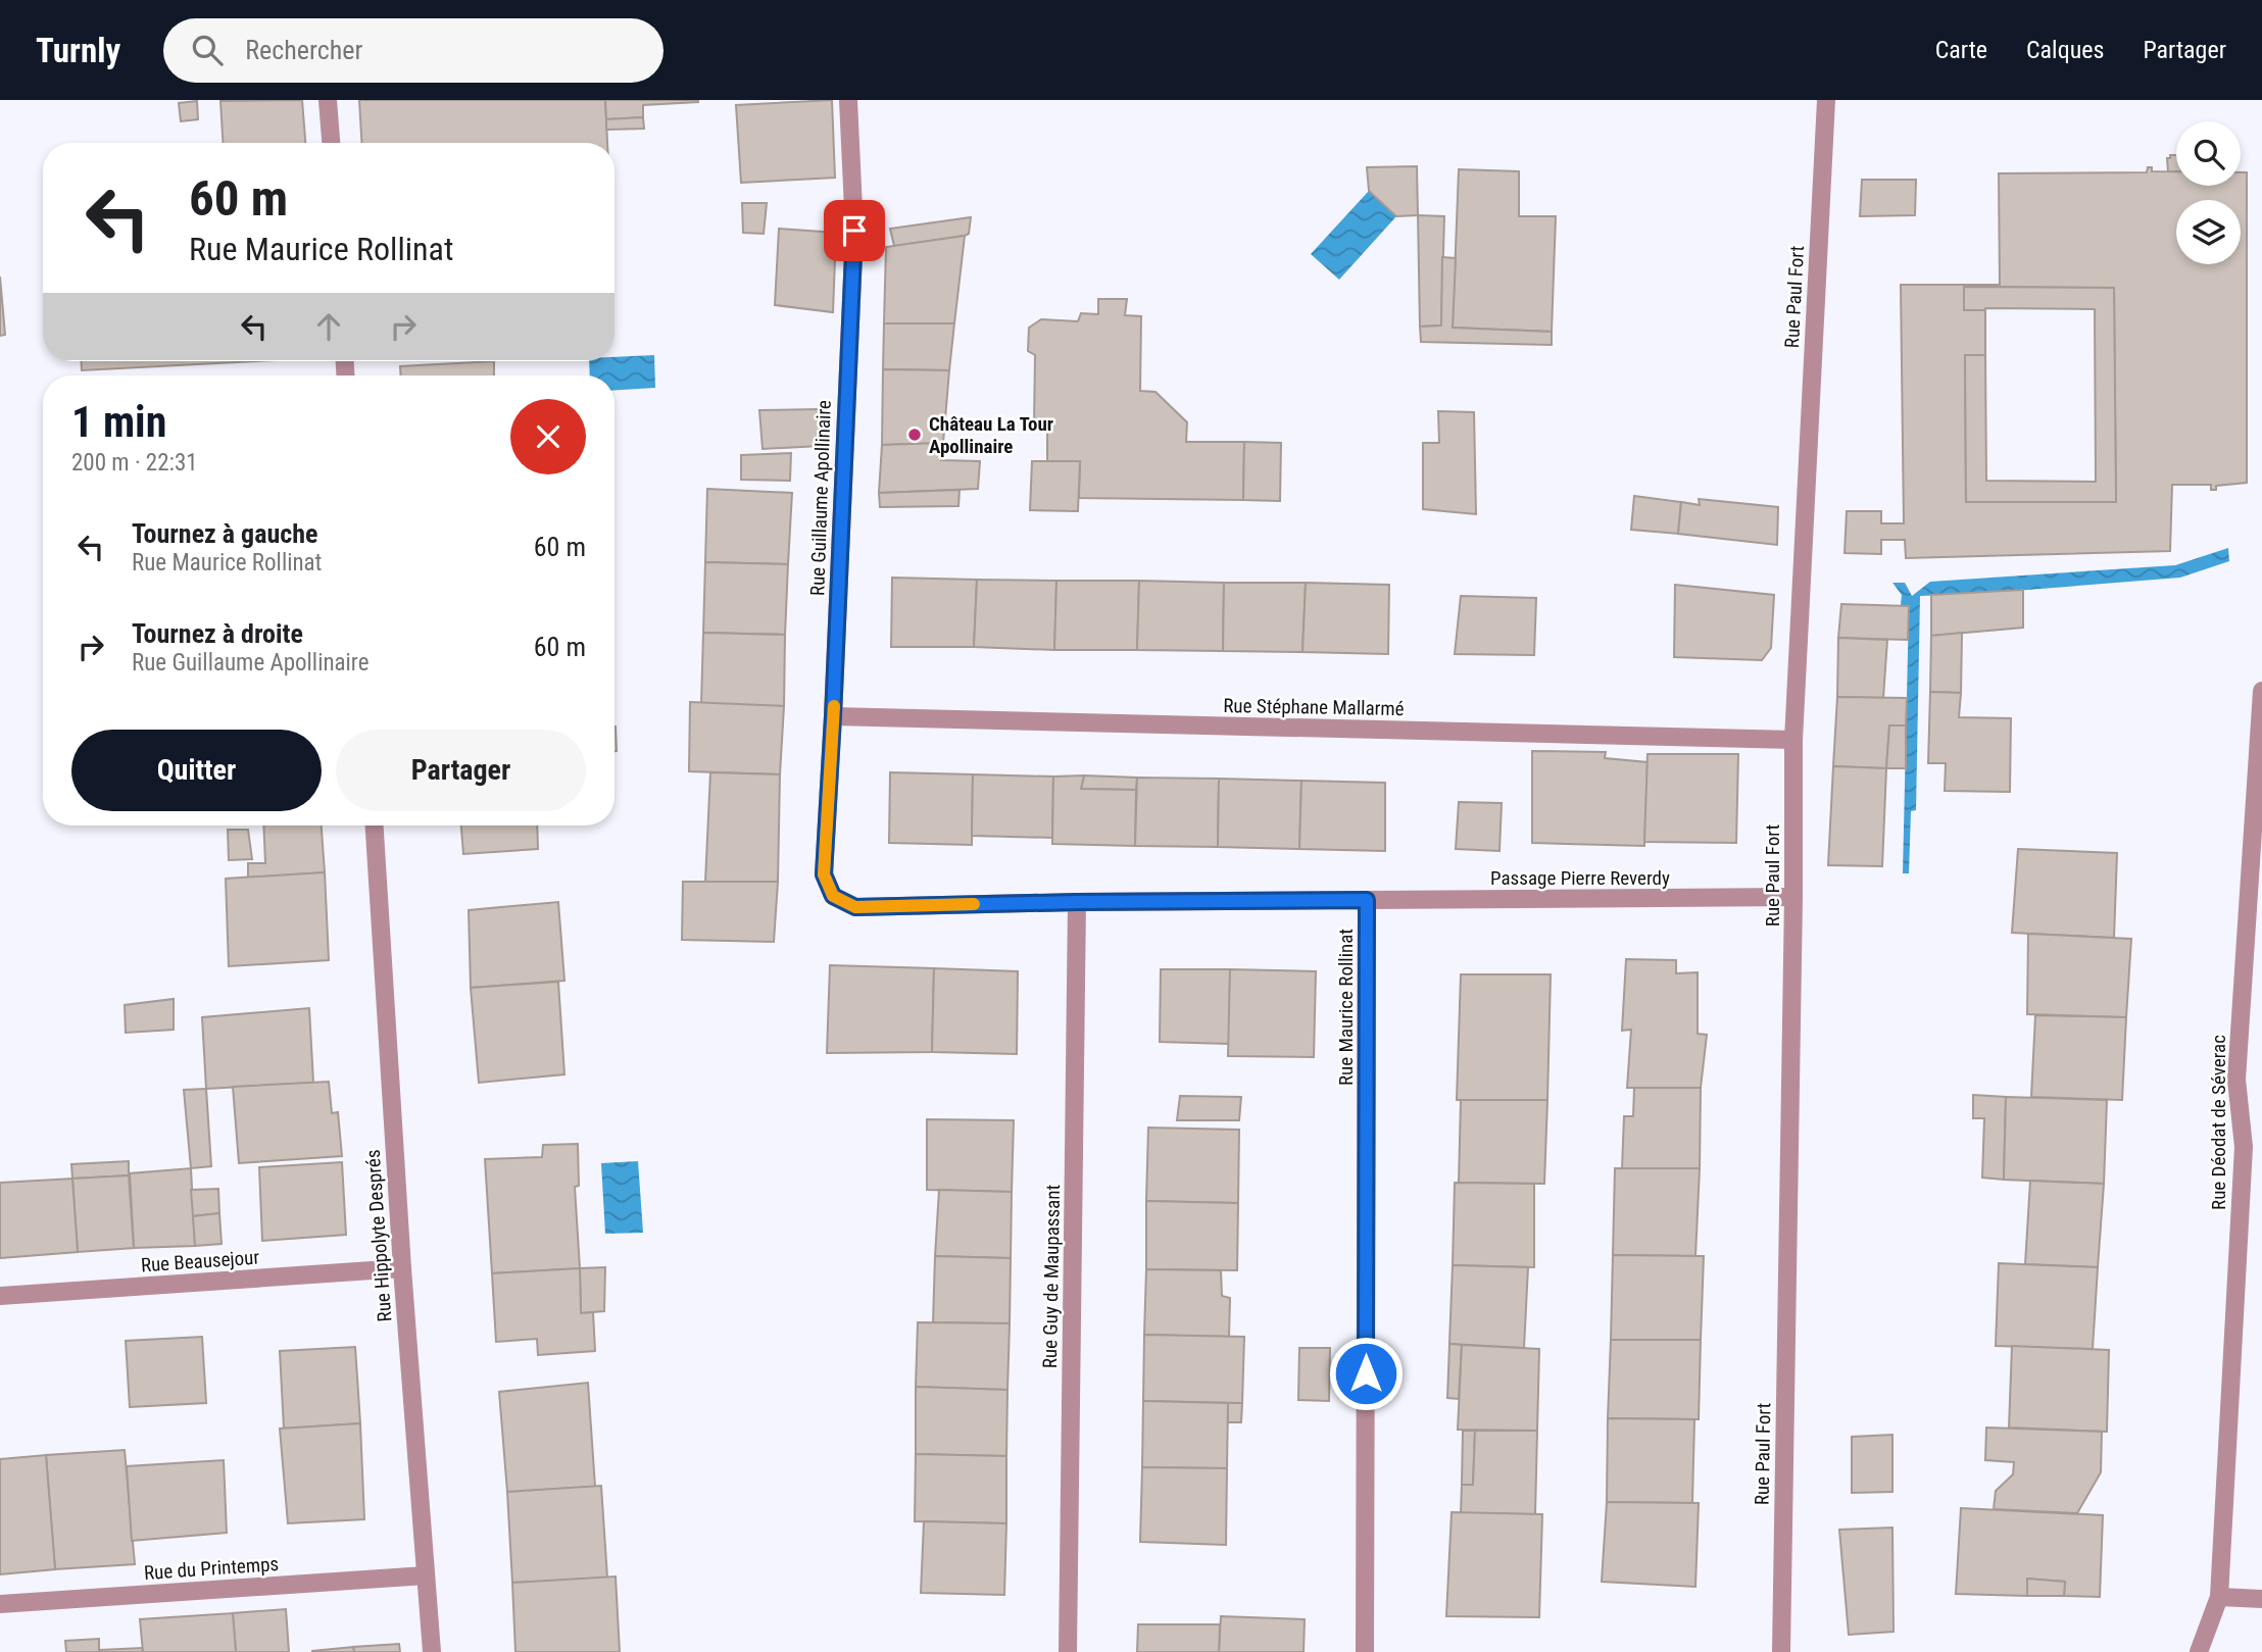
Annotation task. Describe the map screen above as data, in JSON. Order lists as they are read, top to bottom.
{
  "streets": {
    "street": [
      "Rue Paul Fort",
      "Rue Guillaume Apollinaire",
      "Rue Stéphane Mallarmé",
      "Passage Pierre Reverdy",
      "Rue Maurice Rollinat",
      "Rue Déodat de Séverac",
      "Rue Hippolyte Després",
      "Rue Beausejour",
      "Rue Guy de Maupassant",
      "Rue du Printemps"
    ]
  },
  "crossings": [
    ["Rue Paul Fort", "Rue Stéphane Mallarmé"],
    ["Rue Paul Fort", "Passage Pierre Reverdy"],
    ["Rue Guillaume Apollinaire", "Rue Stéphane Mallarmé"],
    ["Rue Guillaume Apollinaire", "Rue Maurice Rollinat"],
    ["Passage Pierre Reverdy", "Rue Maurice Rollinat"],
    ["Rue Maurice Rollinat", "Rue Guy de Maupassant"],
    ["Rue Hippolyte Després", "Rue Beausejour"],
    ["Rue Hippolyte Després", "Rue du Printemps"]
  ],
  "places": ["Château La Tour Apollinaire"],
  "page": {
    "header": "Turnly",
    "search": "Rechercher",
    "nav": ["Carte", "Calques", "Partager"],
    "turn": ["60 m", "Rue Maurice Rollinat"],
    "heading": ["1 min", "200 m · 22:31"],
    "list": [
      {
        "name": "Tournez à gauche",
        "note": "Rue Maurice Rollinat",
        "value": "60 m"
      },
      {
        "name": "Tournez à droite",
        "note": "Rue Guillaume Apollinaire",
        "value": "60 m"
      }
    ],
    "buttons": ["Quitter", "Partager"]
  }
}
